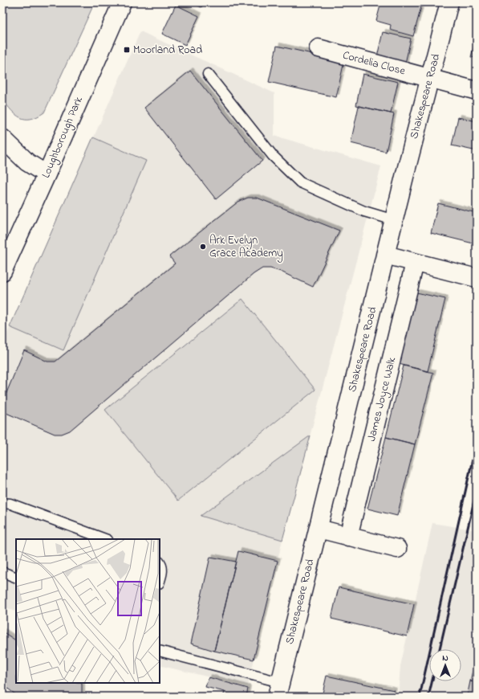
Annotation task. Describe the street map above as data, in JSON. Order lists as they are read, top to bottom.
{
  "streets": {
    "street": [
      "Cordelia Close",
      "Shakespeare Road",
      "Loughborough Park",
      "James Joyce Walk"
    ]
  },
  "crossings": [
    ["Cordelia Close", "Shakespeare Road"]
  ],
  "places": {
    "transit": ["Moorland Road"],
    "other": ["Ark Evelyn Grace Academy"]
  },
  "north": "top"
}
